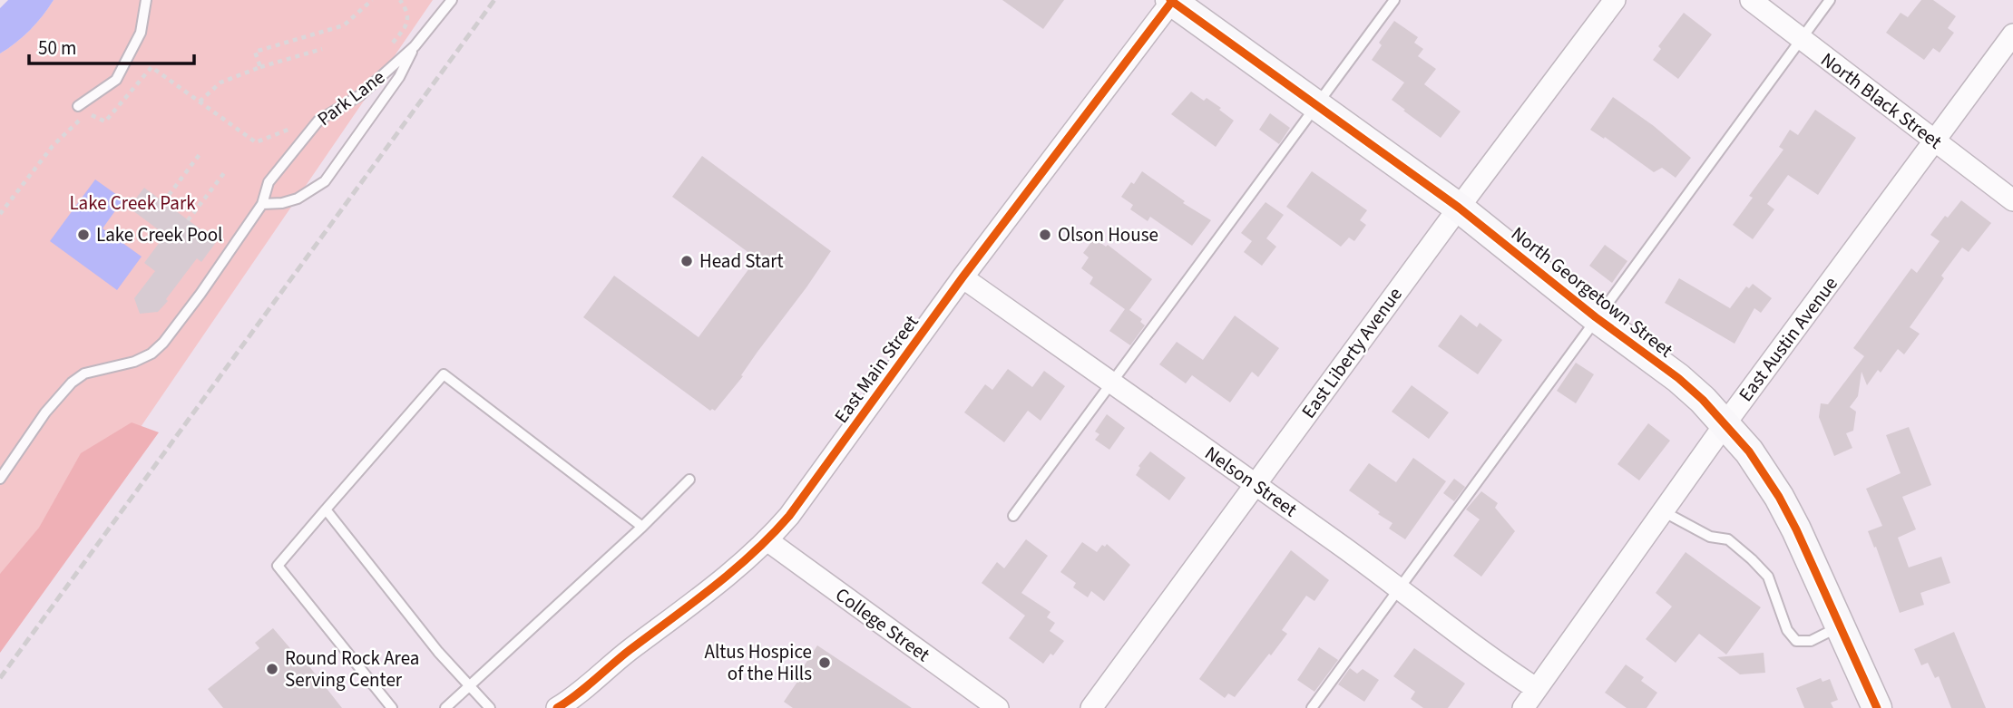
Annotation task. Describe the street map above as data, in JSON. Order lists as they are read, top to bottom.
{
  "streets": {
    "street": [
      "North Black Street",
      "North Georgetown Street",
      "East Austin Avenue",
      "East Liberty Avenue",
      "East Main Street",
      "Nelson Street",
      "College Street"
    ],
    "lane": ["Park Lane"]
  },
  "crossings": [
    ["North Black Street", "East Austin Avenue"],
    ["North Georgetown Street", "East Austin Avenue"],
    ["North Georgetown Street", "East Liberty Avenue"],
    ["North Georgetown Street", "East Main Street"],
    ["East Austin Avenue", "Nelson Street"],
    ["East Liberty Avenue", "Nelson Street"],
    ["East Main Street", "Nelson Street"],
    ["East Main Street", "College Street"]
  ],
  "parks": ["Lake Creek Park"],
  "places": [
    "Lake Creek Pool",
    "Olson House",
    "Head Start",
    "Altus Hospice of the Hills",
    "Round Rock Area Serving Center"
  ],
  "scale_bar": "50 m"
}
